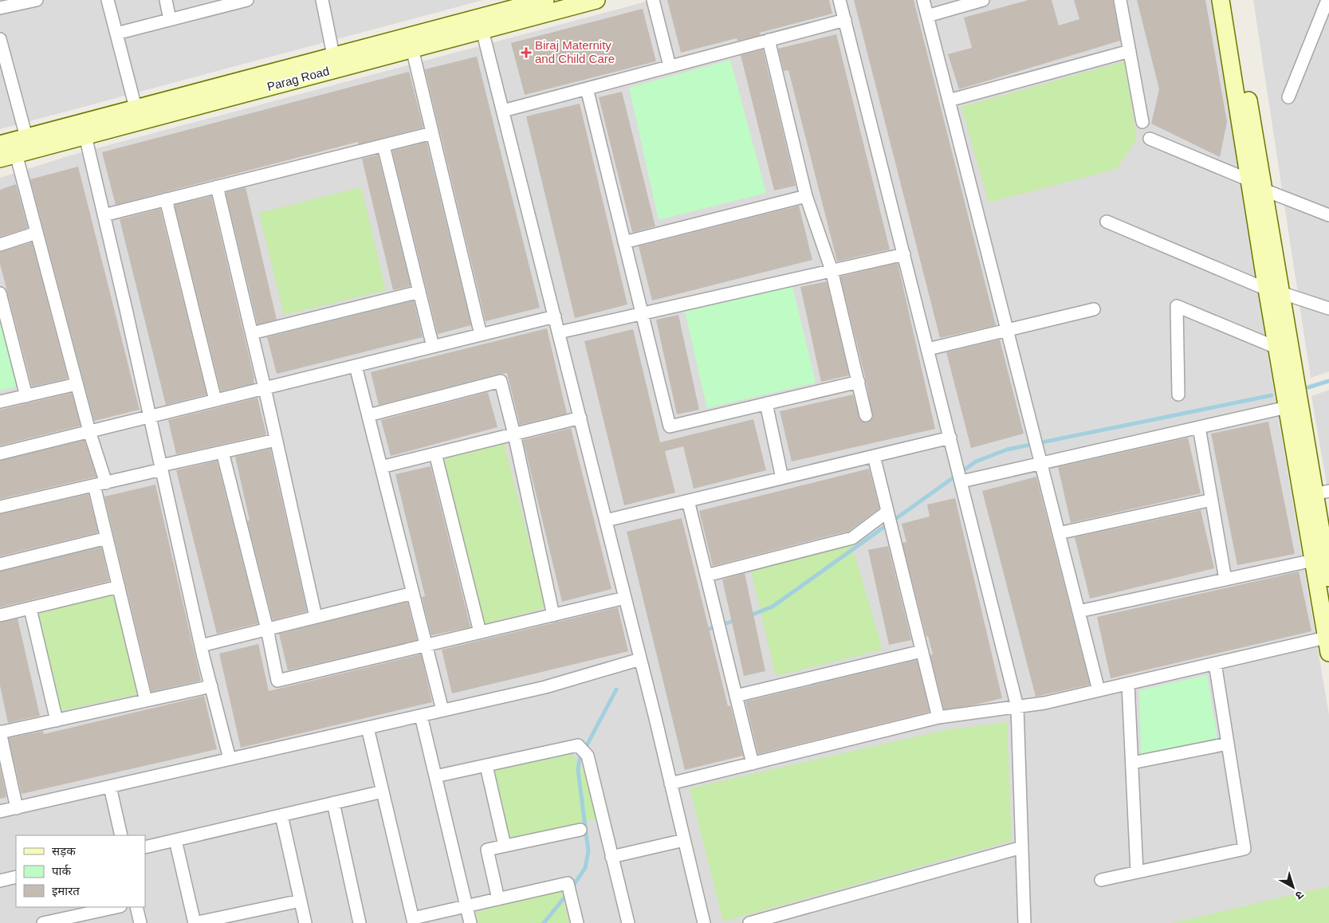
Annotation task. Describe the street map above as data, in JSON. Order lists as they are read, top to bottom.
{
  "streets": {
    "street": ["Parag Road"]
  },
  "places": {
    "health": ["Biraj Maternity and Child Care"]
  },
  "legend": ["सड़क", "पार्क", "इमारत"],
  "north": "bottom right"
}
